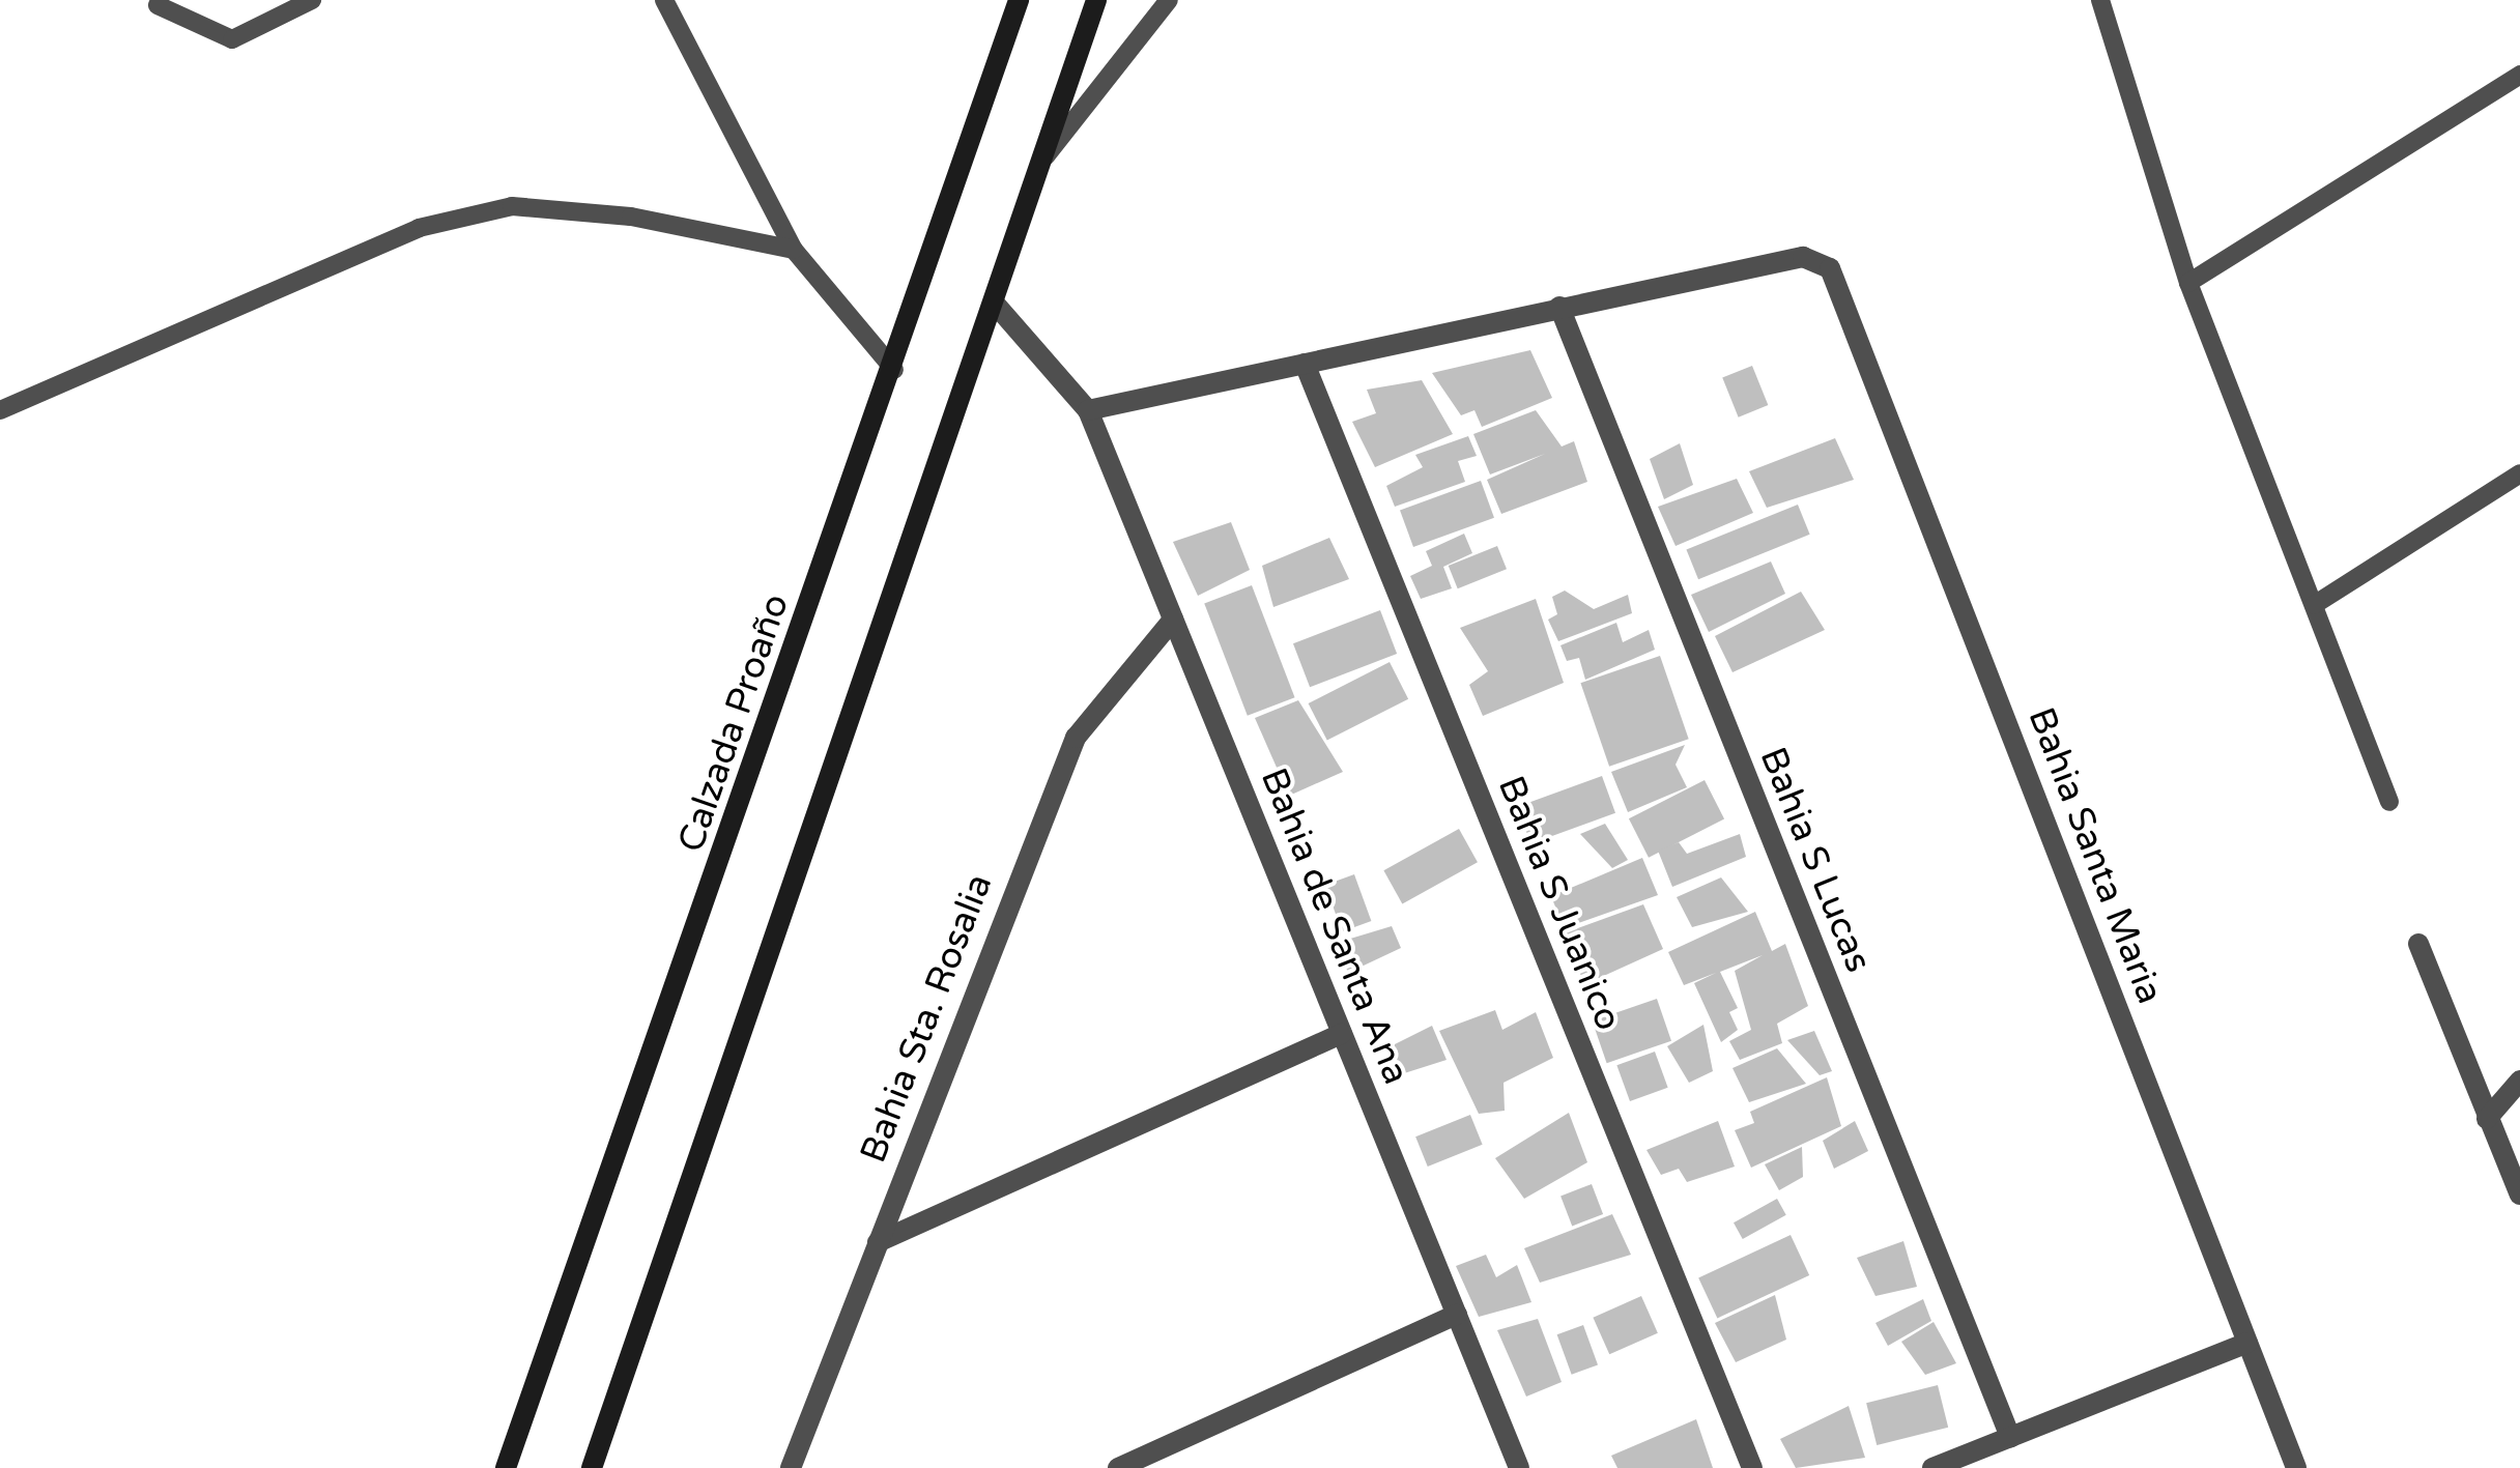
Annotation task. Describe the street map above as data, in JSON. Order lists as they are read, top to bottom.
{
  "streets": {
    "main road": ["Calzada Proaño"],
    "street": [
      "Bahia Santa Maria",
      "Bahia S Lucas",
      "Bahia S Juanico",
      "Bahia de Santa Ana",
      "Bahia Sta. Rosalia"
    ]
  },
  "crossings": [
    ["Bahia Santa Maria", "Bahia S Lucas"],
    ["Bahia de Santa Ana", "Bahia Sta. Rosalia"]
  ]
}
